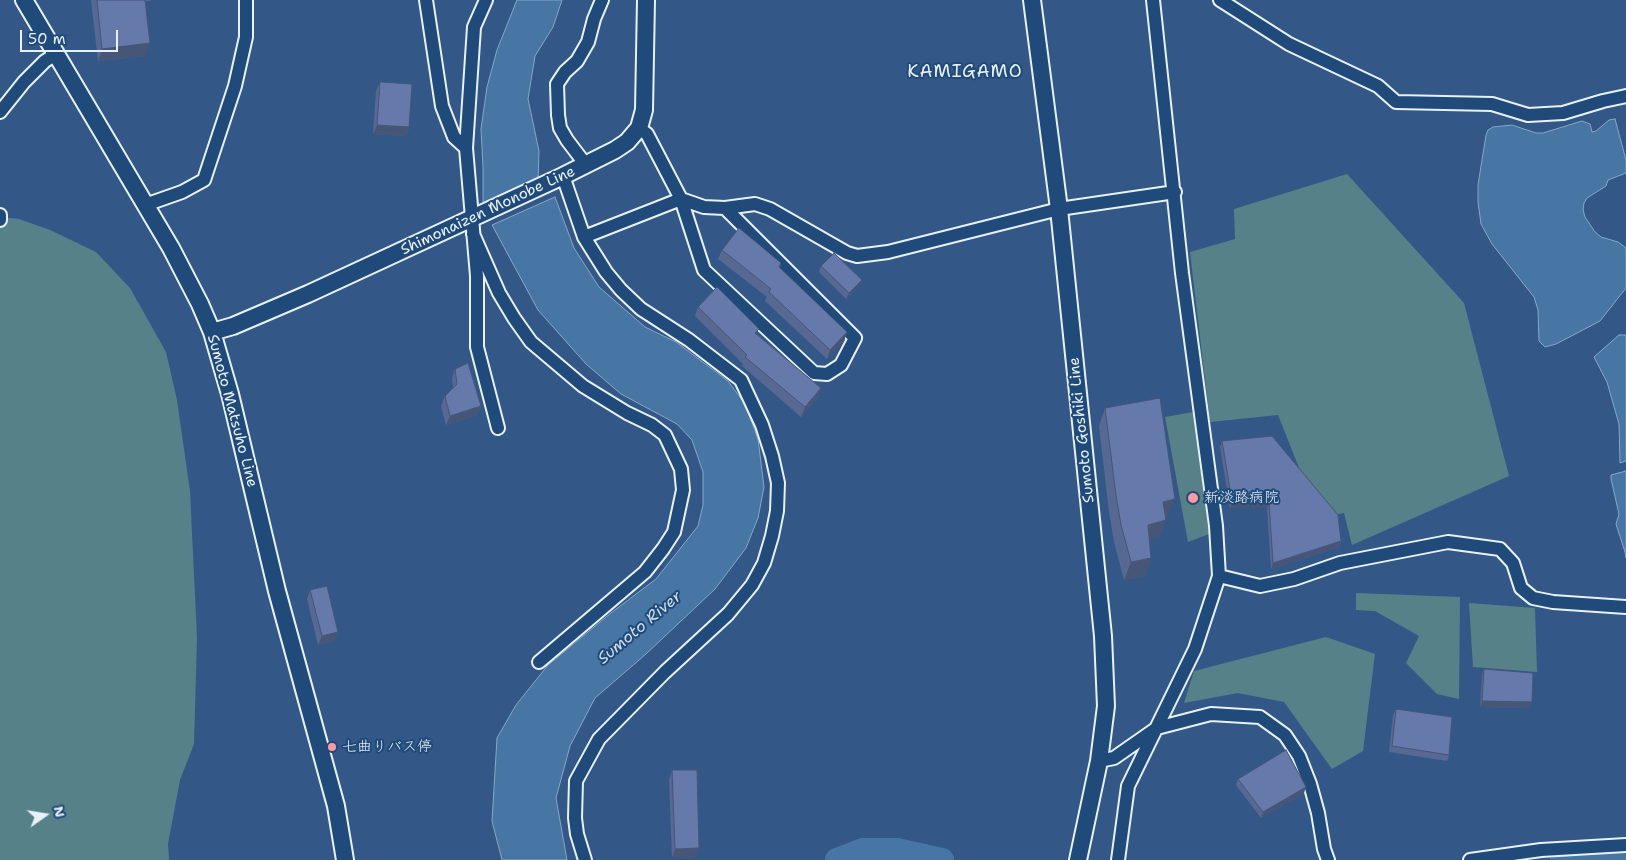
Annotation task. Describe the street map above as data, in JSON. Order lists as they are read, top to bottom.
{
  "streets": {
    "main road": ["Shimonaizen Monobe Line", "Sumoto Matsuho Line", "Sumoto Goshiki Line"]
  },
  "crossings": [
    ["Shimonaizen Monobe Line", "Sumoto Matsuho Line"]
  ],
  "districts": ["KAMIGAMO"],
  "water": ["Sumoto River"],
  "places": ["新淡路病院", "七曲りバス停"],
  "scale_bar": "50 m",
  "north": "right"
}
